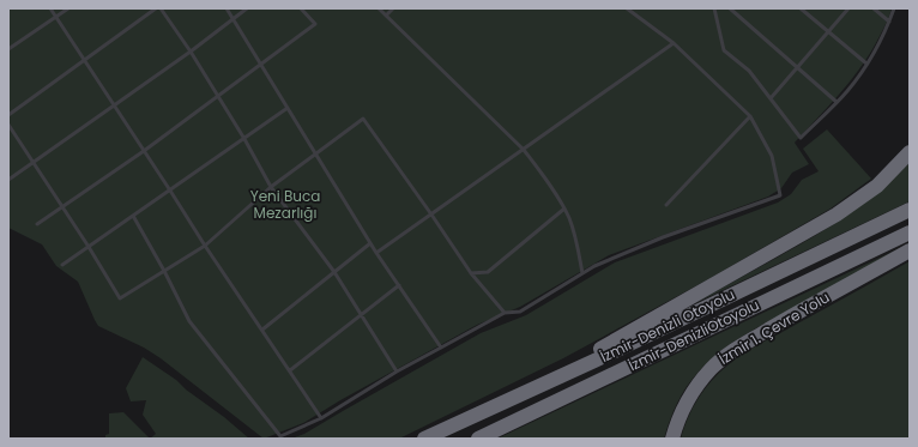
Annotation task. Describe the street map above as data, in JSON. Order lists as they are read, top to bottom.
{
  "streets": {
    "highway": ["İzmir-Denizli Otoyolu", "İzmir 1. Çevre Yolu", "İzmir-DenizliOtoyolu"]
  },
  "parks": ["Yeni Buca Mezarlığı"]
}
